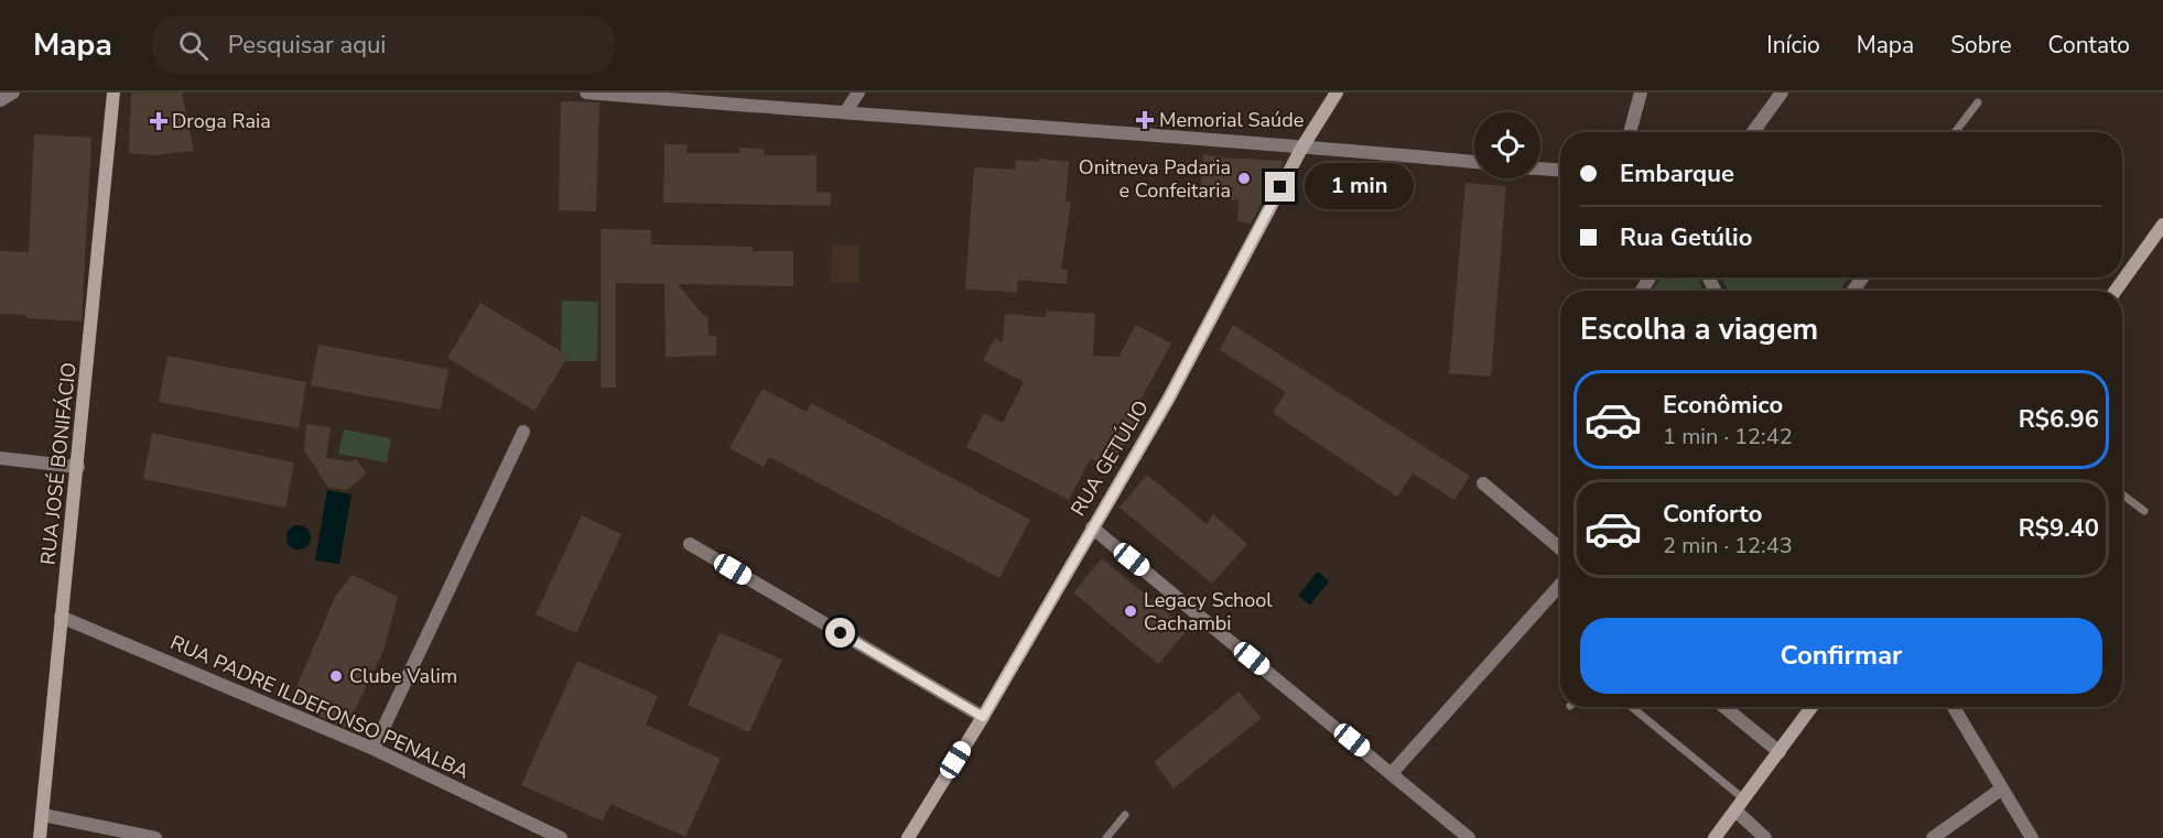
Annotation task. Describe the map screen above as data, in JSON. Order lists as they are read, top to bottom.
{
  "streets": {
    "street": ["RUA GETÚLIO", "RUA JOSÉ BONIFÁCIO", "RUA PADRE ILDEFONSO PENALBA"]
  },
  "crossings": [
    ["RUA JOSÉ BONIFÁCIO", "RUA PADRE ILDEFONSO PENALBA"]
  ],
  "places": {
    "health": ["Memorial Saúde", "Droga Raia"],
    "other": ["Onitneva Padaria e Confeitaria", "Legacy School Cachambi", "Clube Valim"]
  },
  "page": {
    "header": "Mapa",
    "search": "Pesquisar aqui",
    "nav": [
      "Início",
      "Mapa",
      "Sobre",
      "Contato"
    ],
    "banner": ["Embarque", "Rua Getúlio"],
    "bubble": "1 min",
    "heading": "Escolha a viagem",
    "list": [
      {
        "name": "Econômico",
        "note": "1 min · 12:42",
        "value": "R$6.96"
      },
      {
        "name": "Conforto",
        "note": "2 min · 12:43",
        "value": "R$9.40"
      }
    ],
    "buttons": "Confirmar"
  }
}
